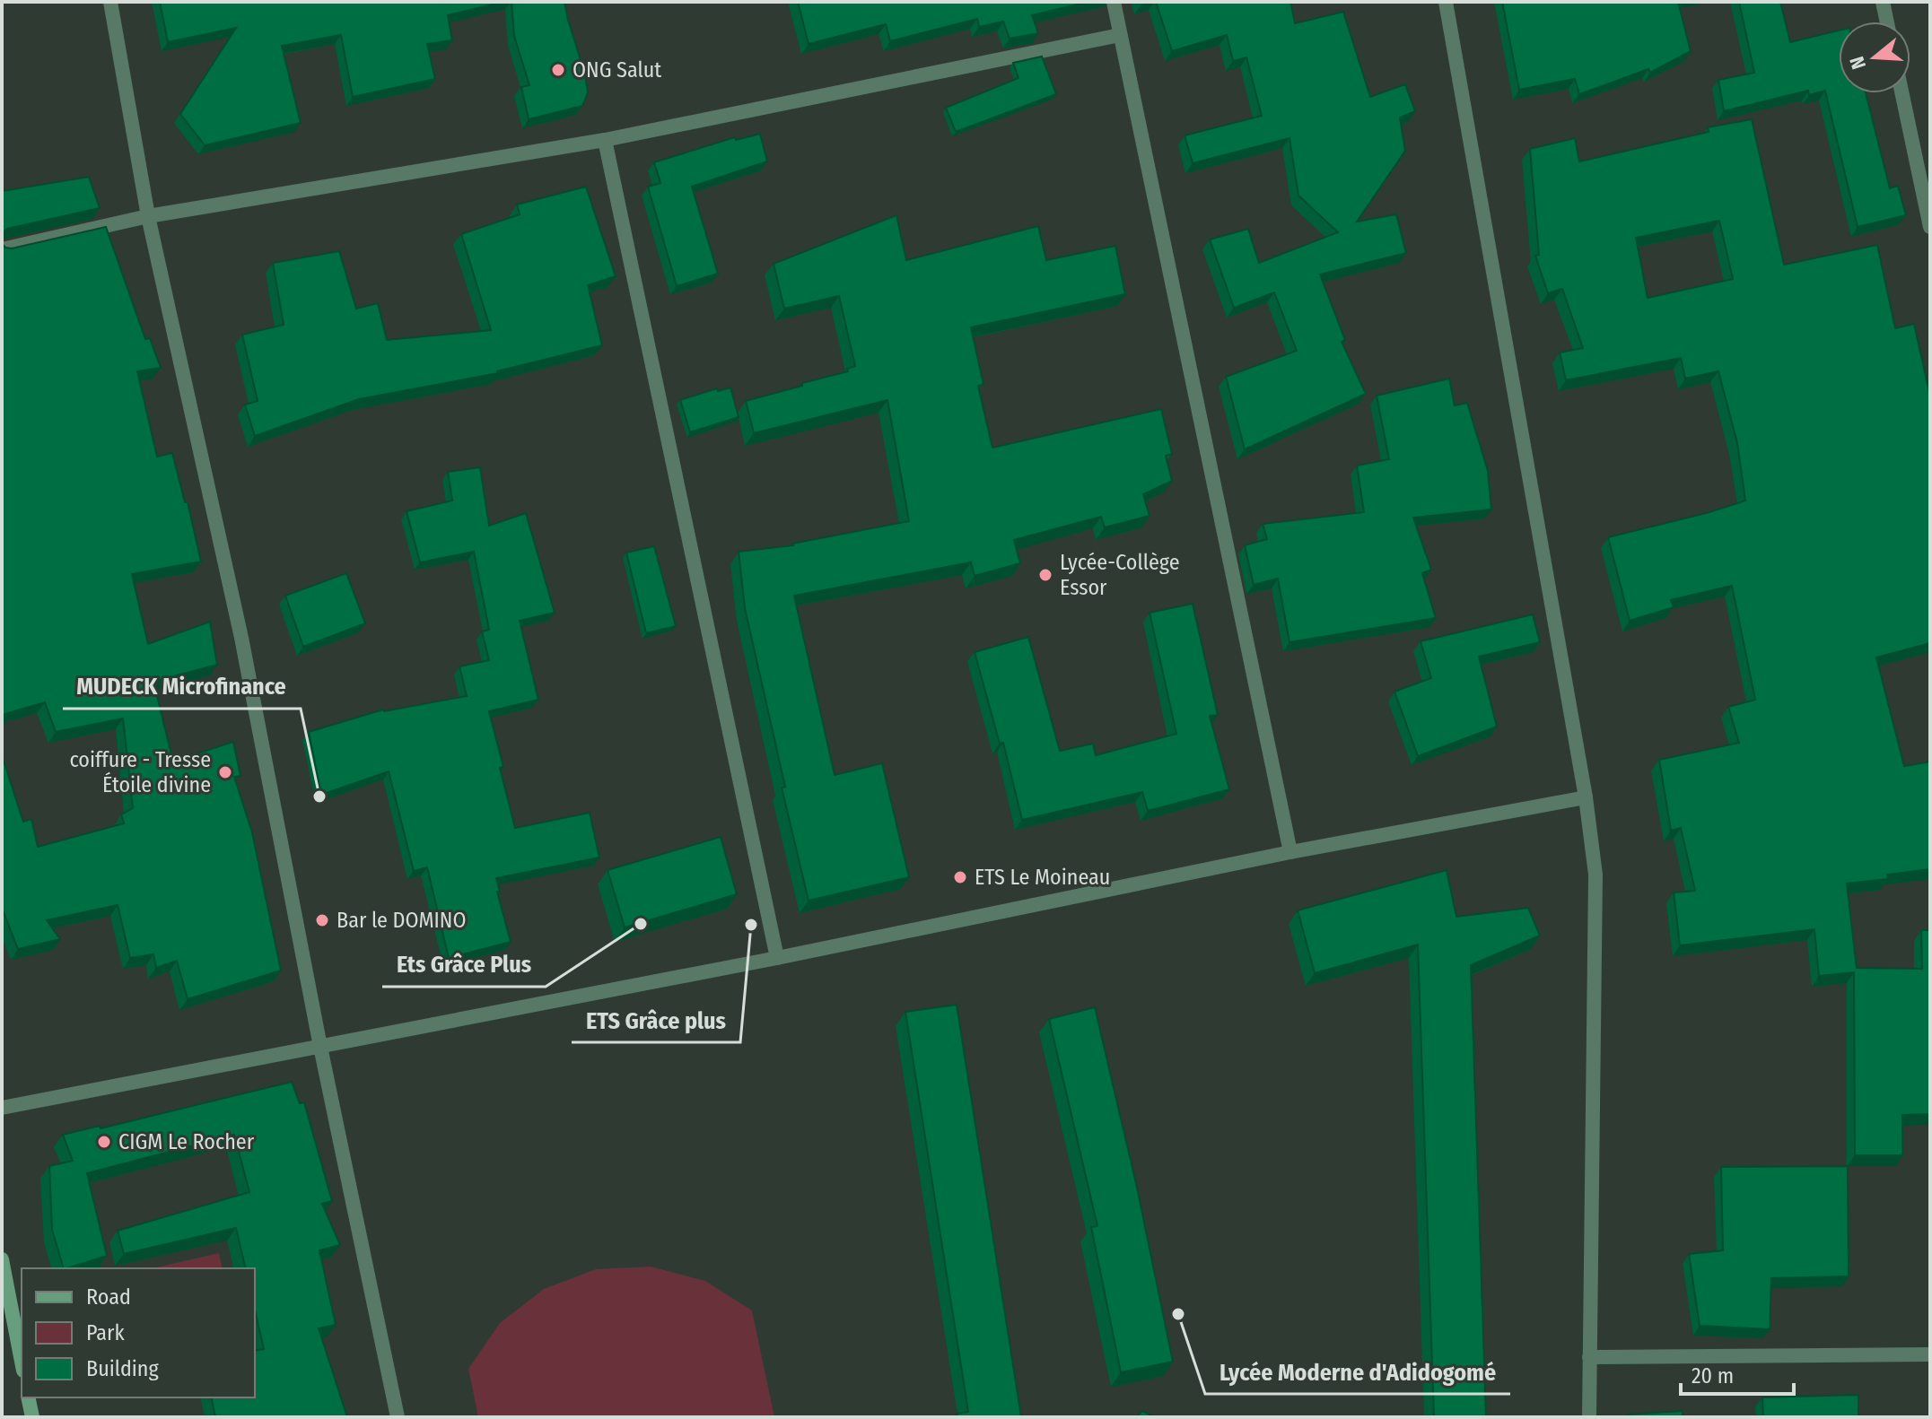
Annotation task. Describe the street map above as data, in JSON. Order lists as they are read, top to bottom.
{
  "places": [
    "ONG Salut",
    "Lycée-Collège Essor",
    "coiffure - Tresse Étoile divine",
    "MUDECK Microfinance",
    "ETS Le Moineau",
    "Bar le DOMINO",
    "Ets Grâce Plus",
    "ETS Grâce plus",
    "CIGM Le Rocher",
    "Lycée Moderne d'Adidogomé"
  ],
  "legend": ["Road", "Park", "Building"],
  "scale_bar": "20 m",
  "north": "left"
}
